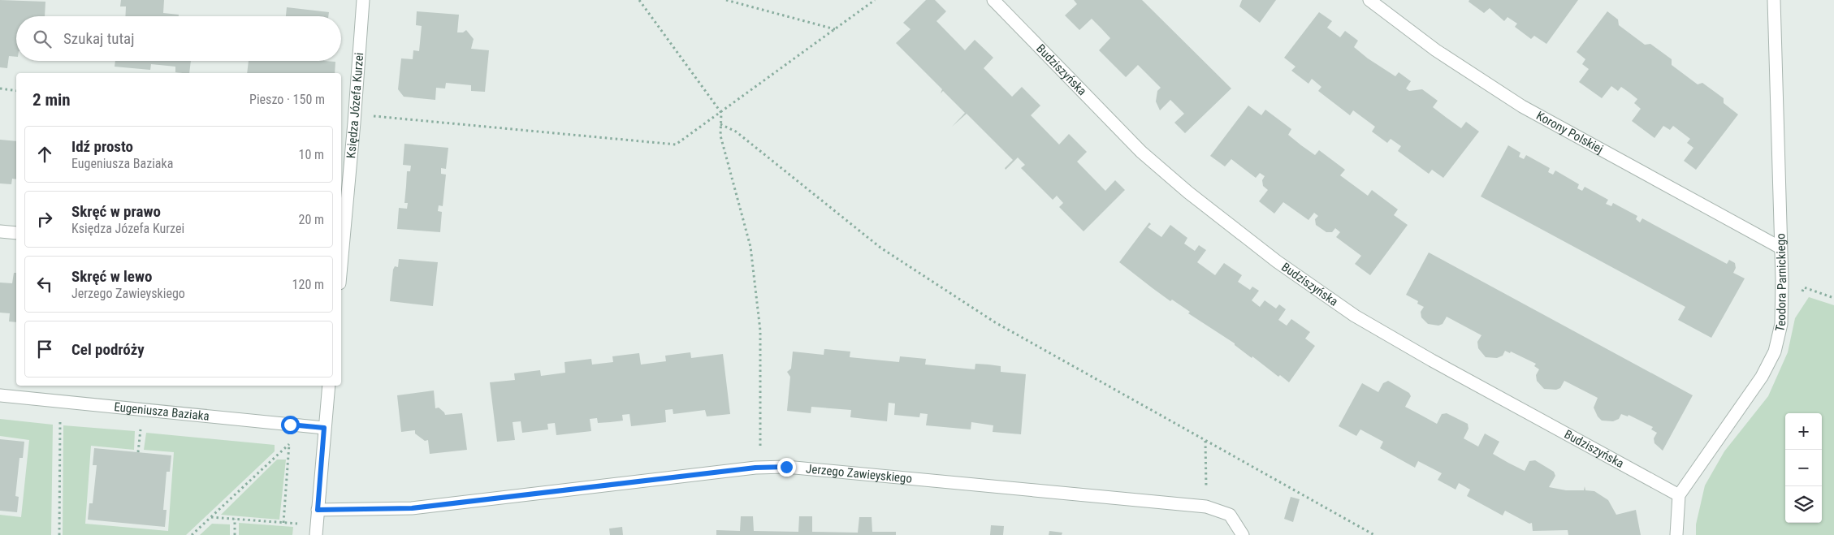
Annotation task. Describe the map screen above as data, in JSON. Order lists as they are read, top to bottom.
{
  "streets": {
    "street": [
      "Budziszyńska",
      "Księdza Józefa Kurzei",
      "Korony Polskiej",
      "Teodora Parnickiego",
      "Eugeniusza Baziaka",
      "Jerzego Zawieyskiego"
    ]
  },
  "crossings": [
    ["Budziszyńska", "Teodora Parnickiego"],
    ["Korony Polskiej", "Teodora Parnickiego"]
  ],
  "page": {
    "search": "Szukaj tutaj",
    "heading": ["2 min", "Pieszo · 150 m"],
    "list": [
      ["Idź prosto", "Eugeniusza Baziaka", "10 m"],
      ["Skręć w prawo", "Księdza Józefa Kurzei", "20 m"],
      ["Skręć w lewo", "Jerzego Zawieyskiego", "120 m"],
      "Cel podróży"
    ],
    "map_buttons": ["+", "−"]
  }
}
